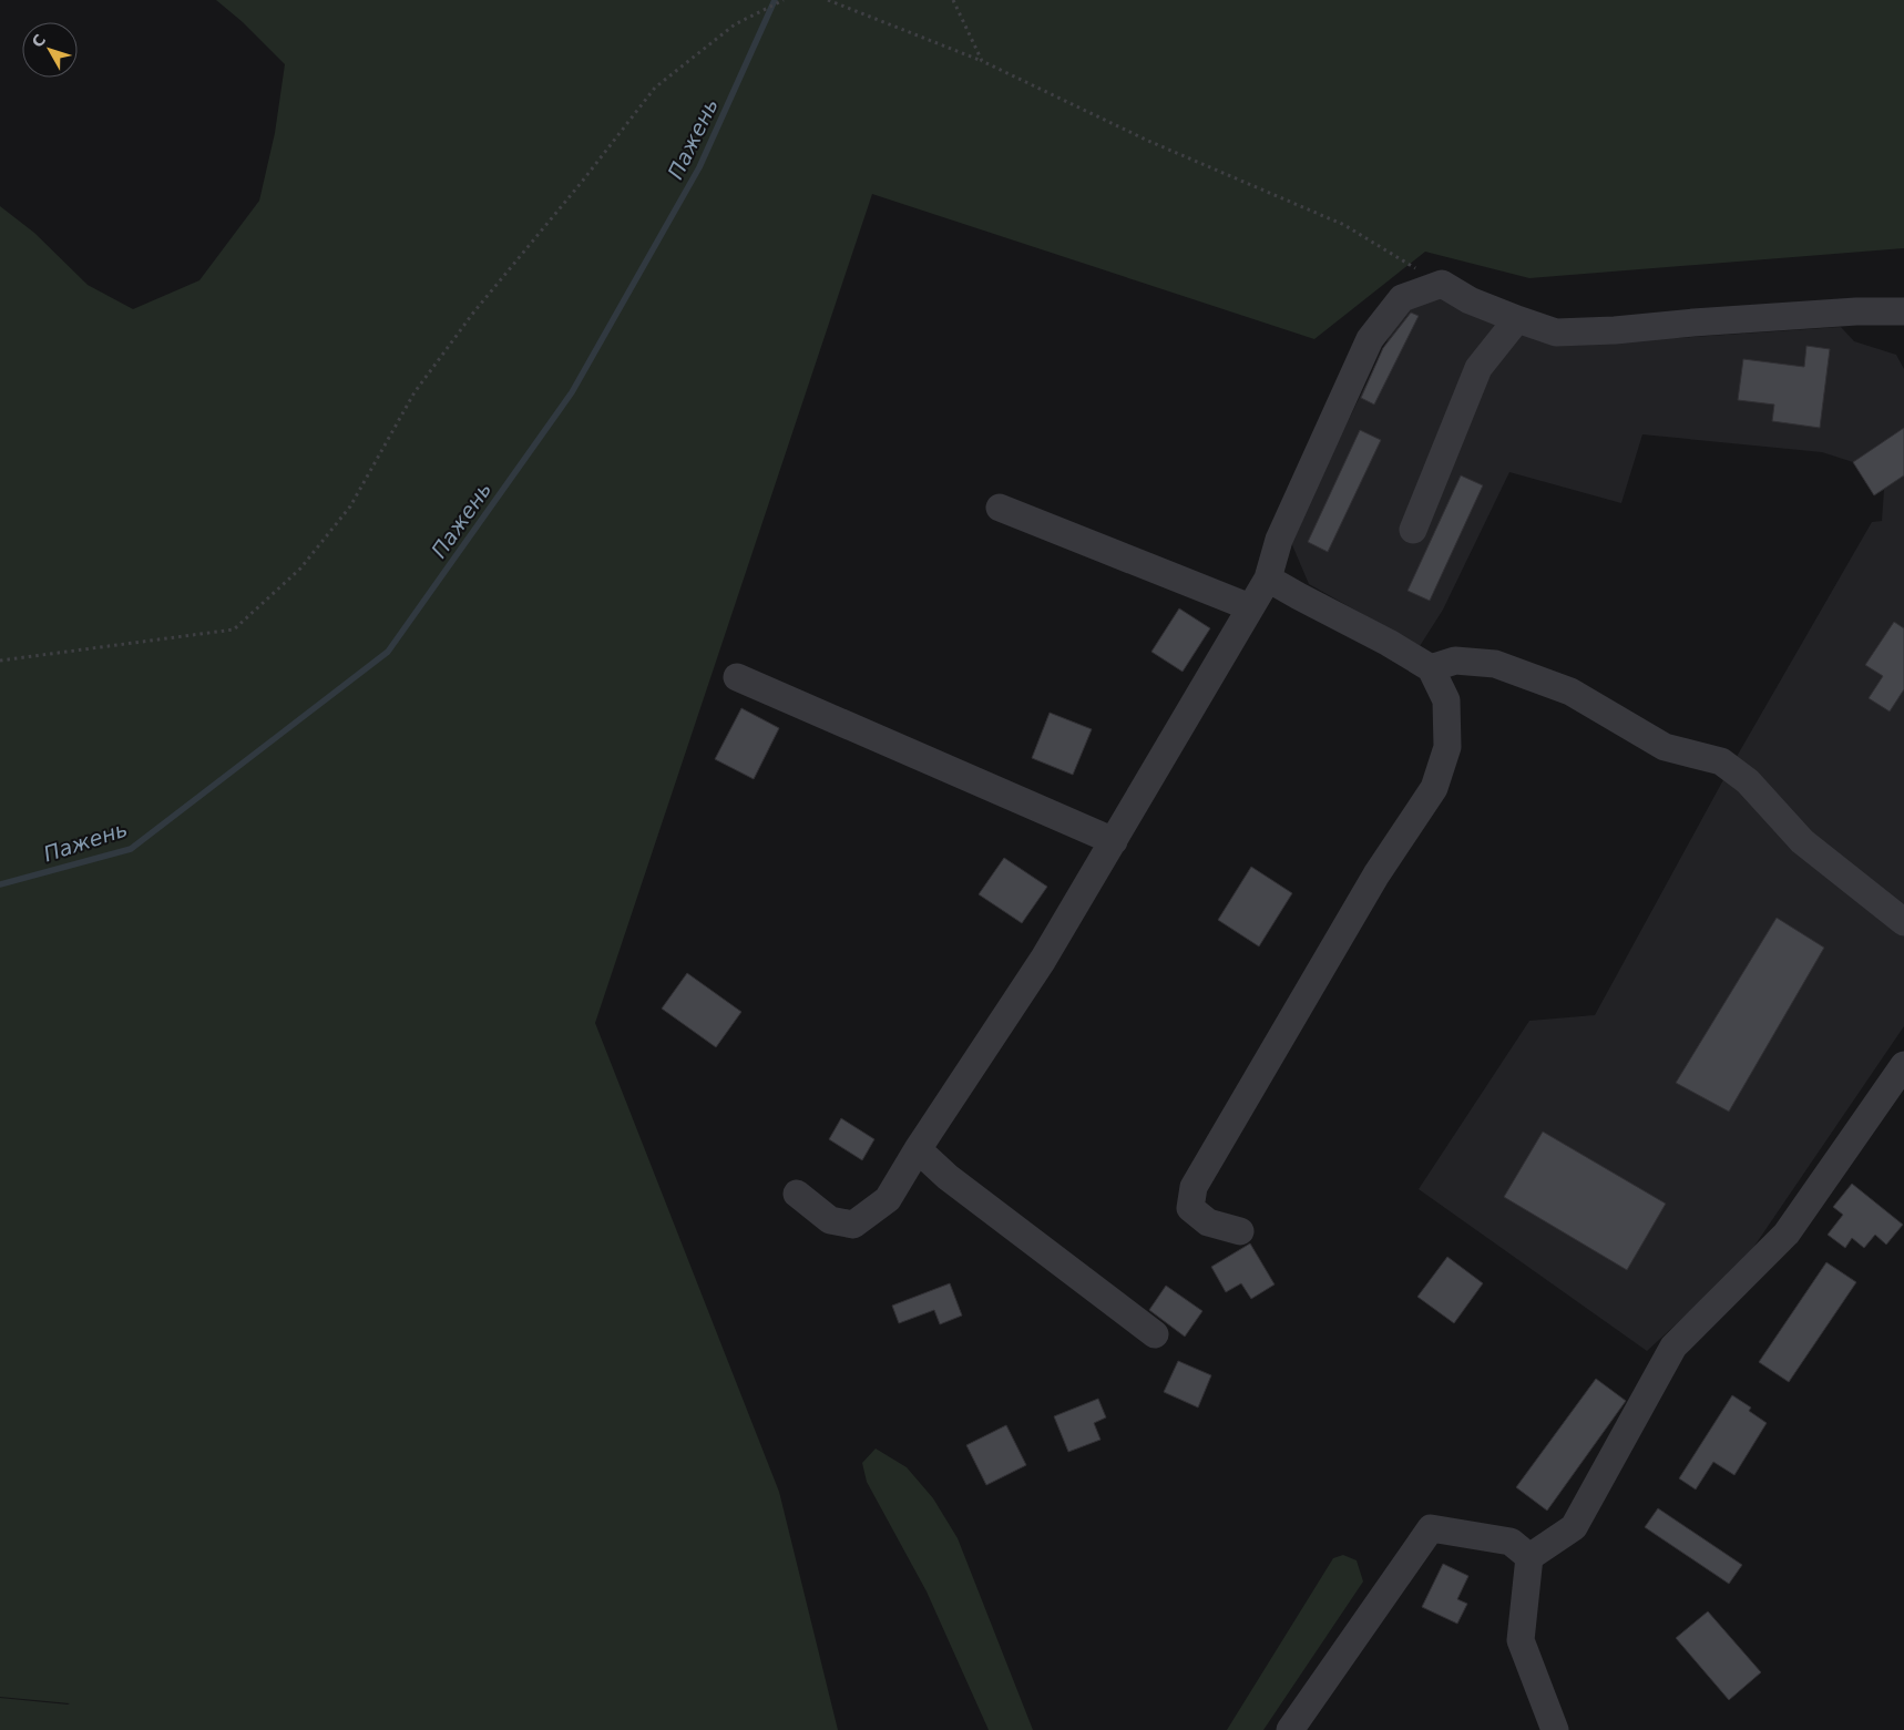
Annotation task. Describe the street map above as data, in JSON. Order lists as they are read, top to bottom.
{
  "water": ["Пажень"],
  "north": "top left"
}
